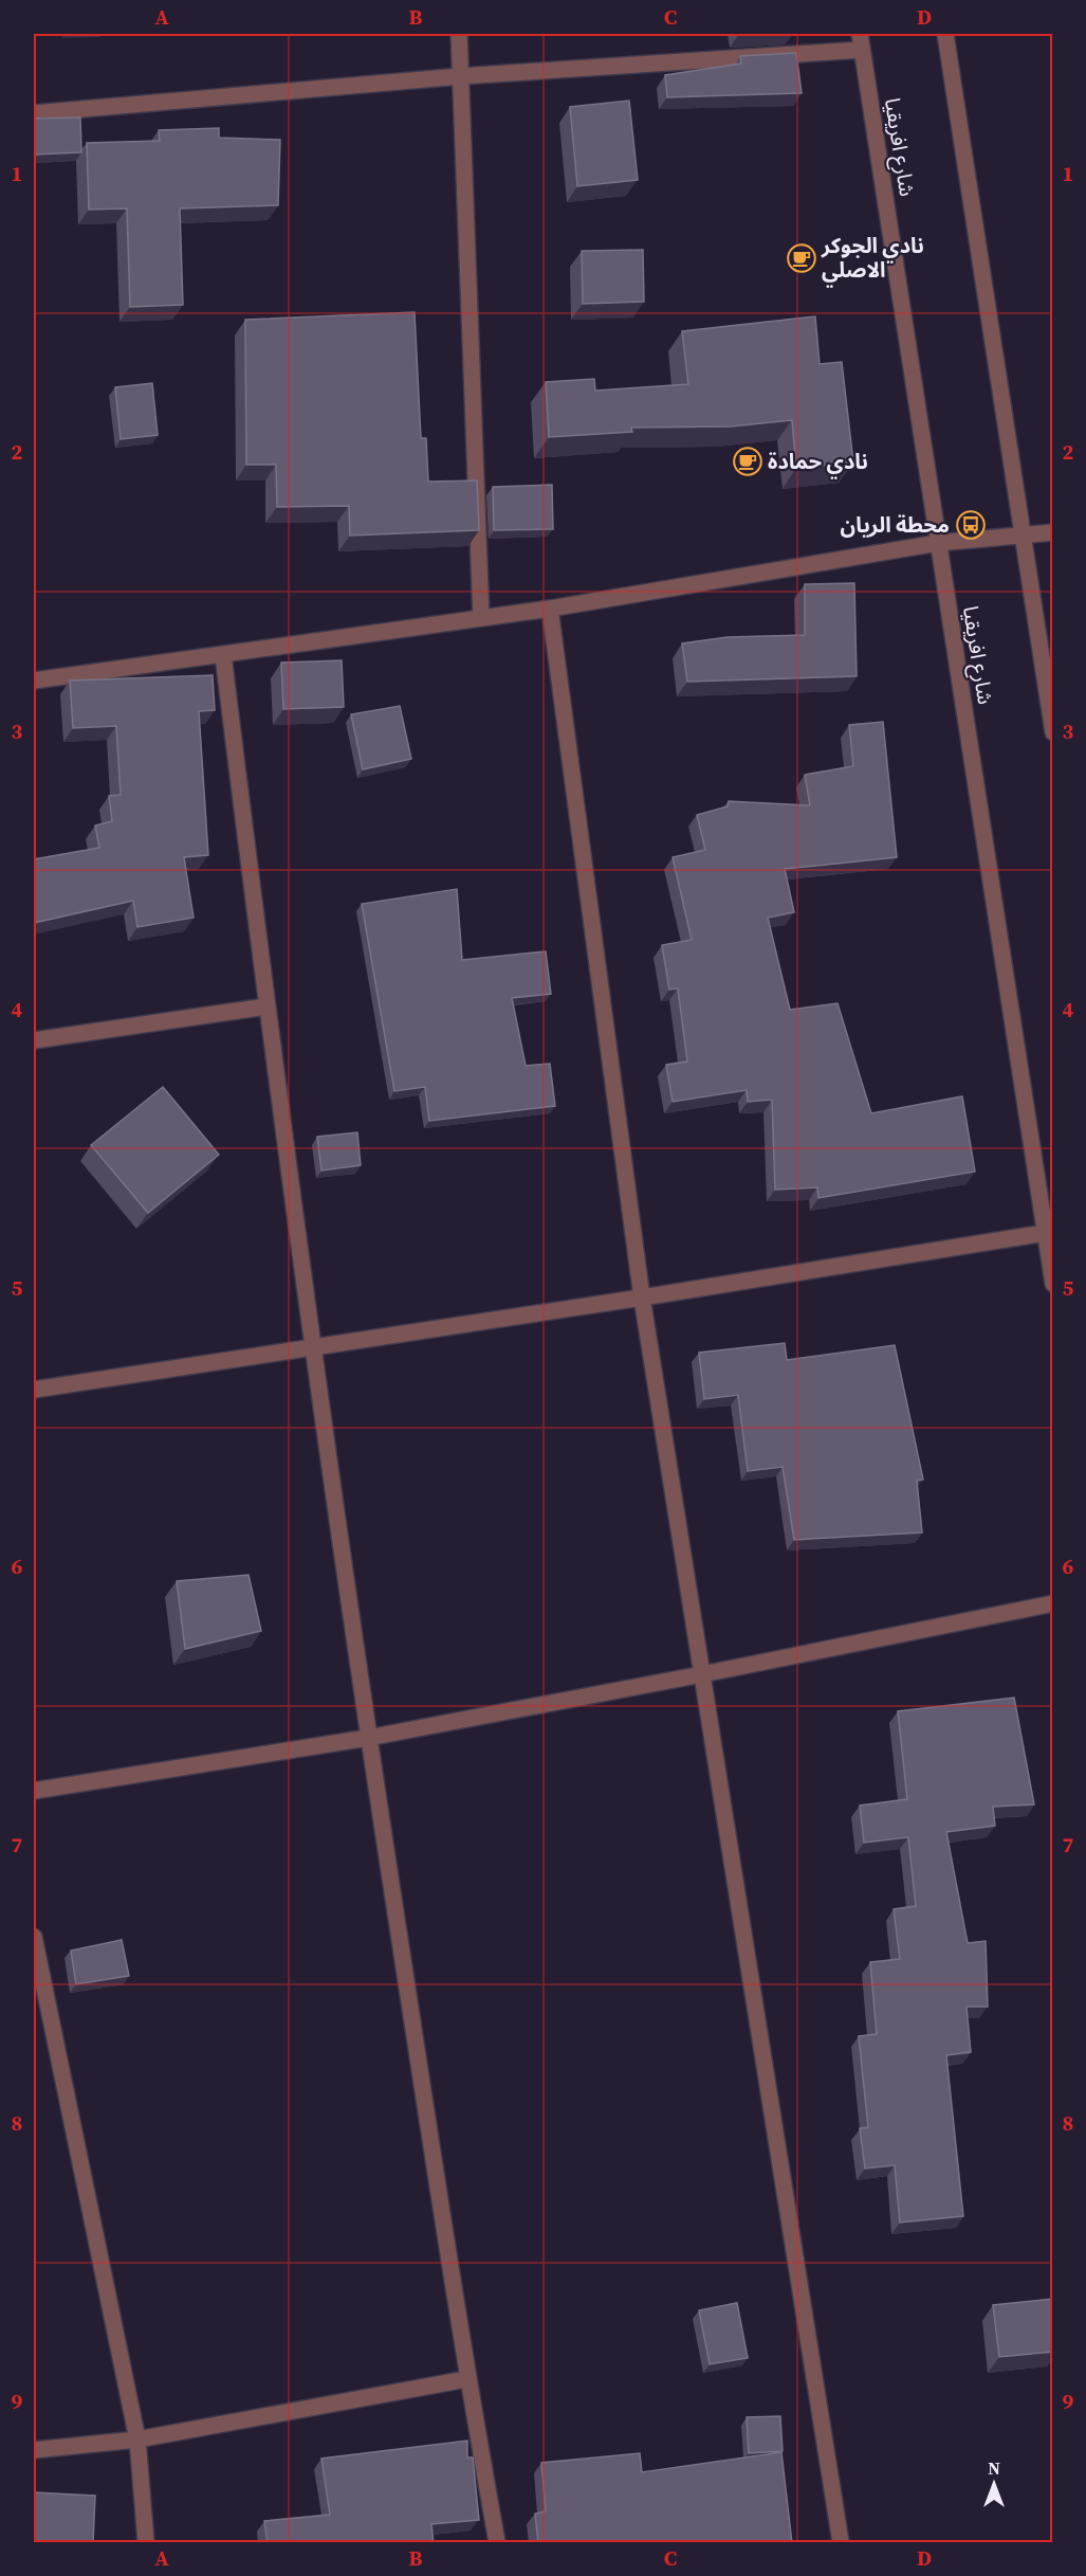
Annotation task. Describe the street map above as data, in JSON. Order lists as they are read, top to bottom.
{
  "streets": {
    "street": ["شارع افريقيا"]
  },
  "places": {
    "cafe": ["نادي الجوكر الاصلي", "نادي حمادة"],
    "bus stop": ["محطة الريان"]
  },
  "north": "top",
  "grid": {
    "columns": [
      "A",
      "B",
      "C",
      "D"
    ],
    "rows": [
      "1",
      "2",
      "3",
      "4",
      "5",
      "6",
      "7",
      "8",
      "9"
    ]
  }
}
